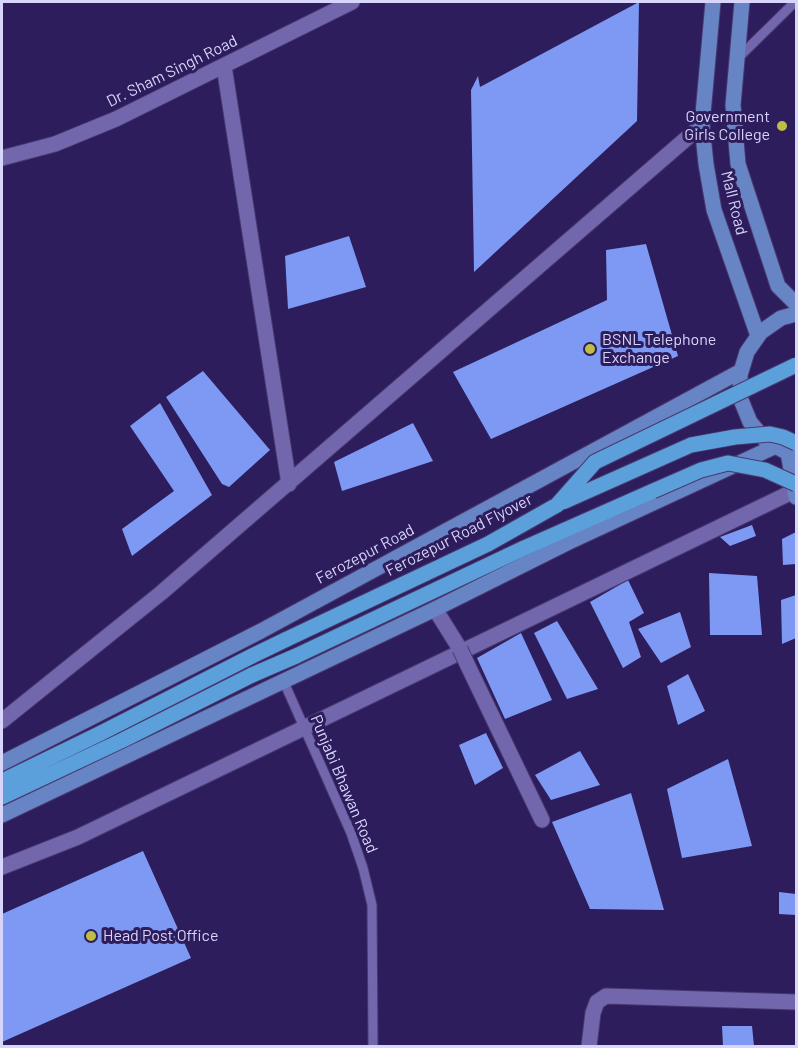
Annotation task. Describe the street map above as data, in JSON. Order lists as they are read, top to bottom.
{
  "streets": {
    "main road": ["Mall Road", "Ferozepur Road Flyover", "Ferozepur Road"],
    "street": ["Dr. Sham Singh Road"],
    "lane": ["Punjabi Bhawan Road"]
  },
  "places": ["Government Girls College", "BSNL Telephone Exchange", "Head Post Office"]
}
